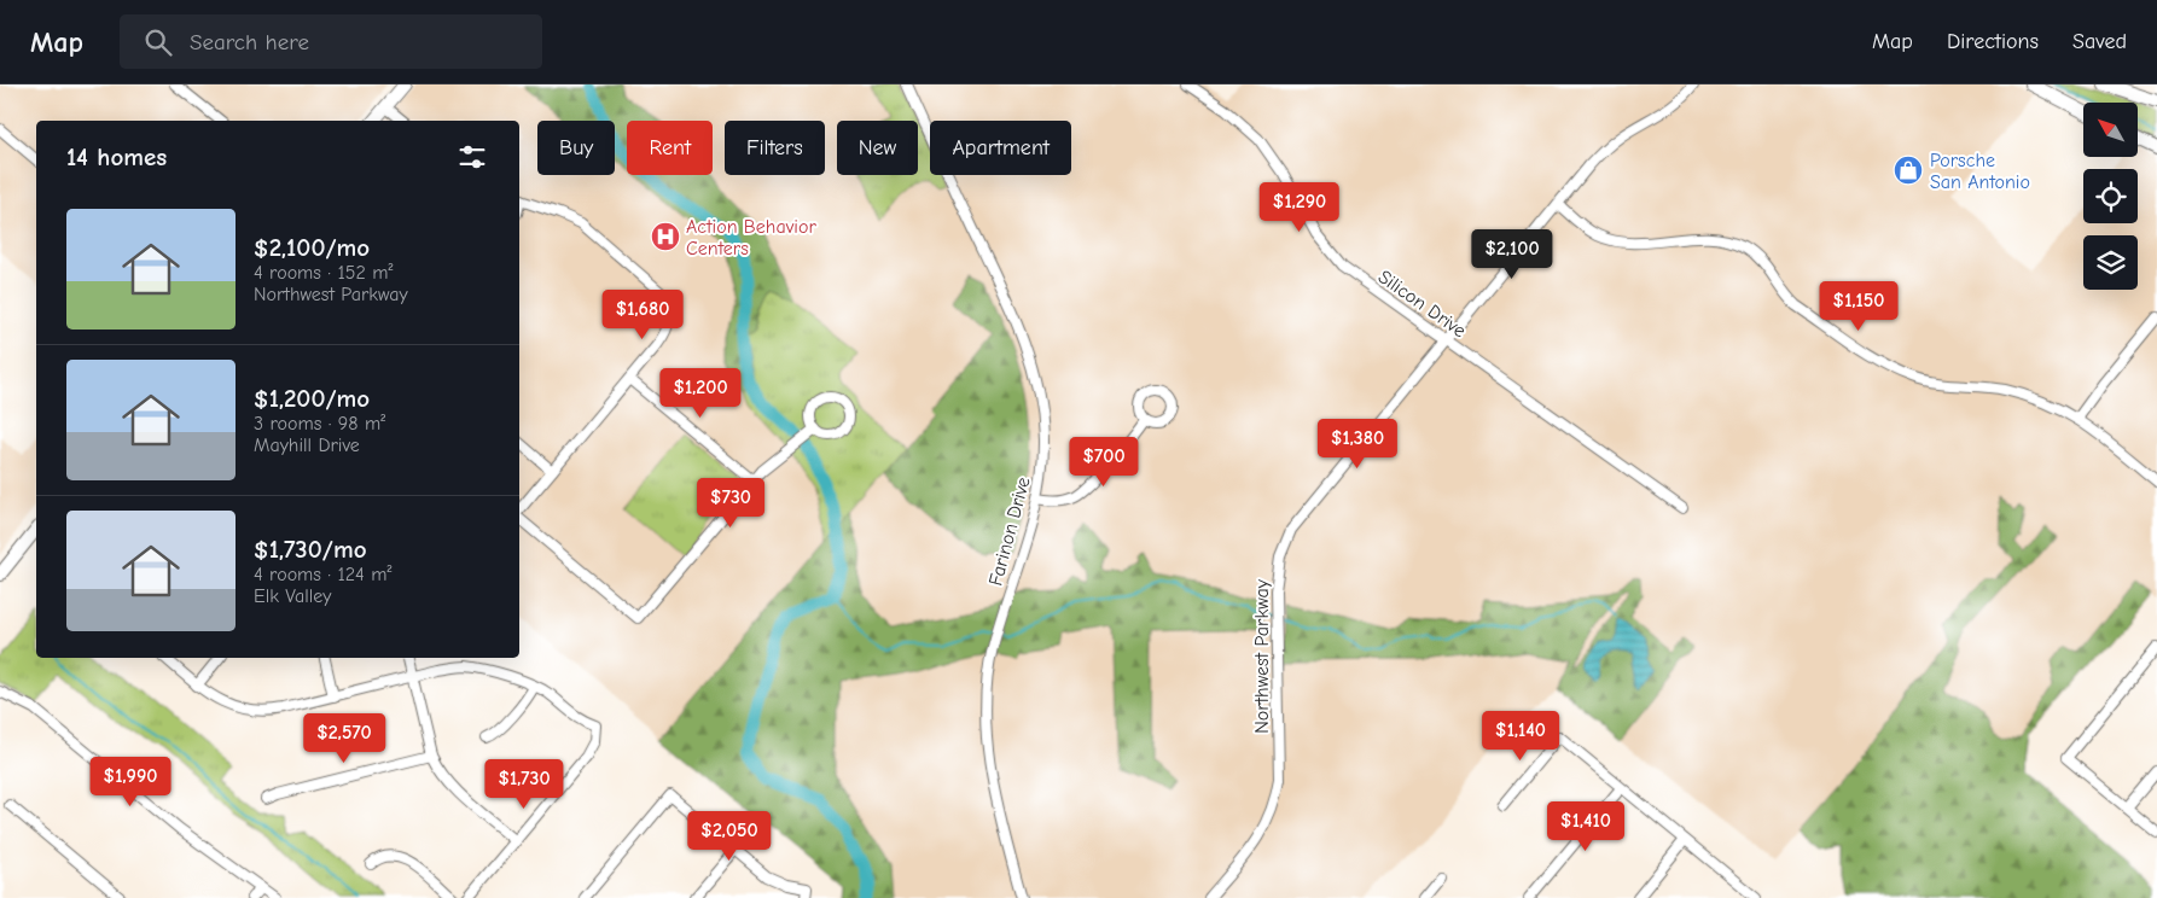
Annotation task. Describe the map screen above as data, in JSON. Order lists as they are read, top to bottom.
{
  "streets": {
    "street": ["Silicon Drive", "Farinon Drive", "Northwest Parkway"]
  },
  "crossings": [
    ["Silicon Drive", "Northwest Parkway"]
  ],
  "places": {
    "shop": ["Porsche San Antonio"],
    "hospital": ["Action Behavior Centers"]
  },
  "north": "top left",
  "page": {
    "header": "Map",
    "search": "Search here",
    "nav": ["Map", "Directions", "Saved"],
    "chip": [
      "Buy",
      "Rent",
      "Filters",
      "New",
      "Apartment"
    ],
    "heading": "14 homes",
    "price": [
      "$1,290",
      "$2,100",
      "$1,150",
      "$1,680",
      "$1,200",
      "$1,380",
      "$700",
      "$730",
      "$1,140",
      "$2,570",
      "$1,990",
      "$1,730",
      "$1,410",
      "$2,050"
    ],
    "list": [
      {
        "name": "$2,100/mo",
        "note": "4 rooms · 152 m² · Northwest Parkway"
      },
      {
        "name": "$1,200/mo",
        "note": "3 rooms · 98 m² · Mayhill Drive"
      },
      {
        "name": "$1,730/mo",
        "note": "4 rooms · 124 m² · Elk Valley"
      }
    ]
  }
}
